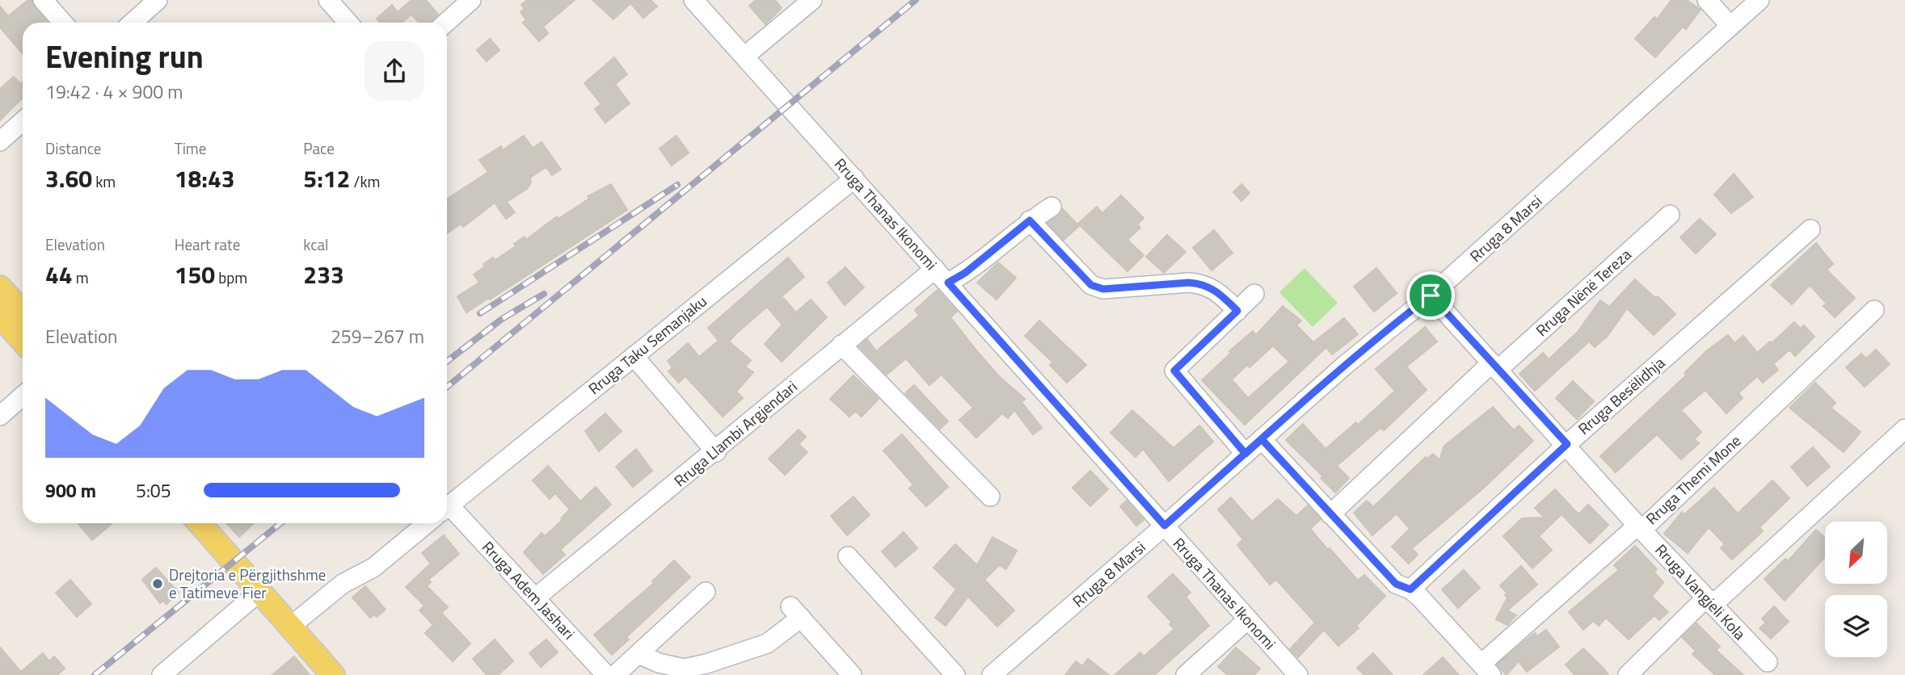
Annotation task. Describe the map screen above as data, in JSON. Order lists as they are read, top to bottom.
{
  "streets": {
    "street": [
      "Rruga Thanas Ikonomi",
      "Rruga 8 Marsi",
      "Rruga Nënë Tereza",
      "Rruga Taku Semanjaku",
      "Rruga Besëlidhja",
      "Rruga Llambi Argjendari",
      "Rruga Themi Mone",
      "Rruga Adem Jashari",
      "Rruga Vangjeli Kola"
    ]
  },
  "crossings": [
    ["Rruga Thanas Ikonomi", "Rruga 8 Marsi"],
    ["Rruga Thanas Ikonomi", "Rruga Taku Semanjaku"],
    ["Rruga Thanas Ikonomi", "Rruga Llambi Argjendari"],
    ["Rruga 8 Marsi", "Rruga Themi Mone"],
    ["Rruga 8 Marsi", "Rruga Vangjeli Kola"],
    ["Rruga Nënë Tereza", "Rruga Themi Mone"],
    ["Rruga Nënë Tereza", "Rruga Vangjeli Kola"],
    ["Rruga Besëlidhja", "Rruga Themi Mone"],
    ["Rruga Besëlidhja", "Rruga Vangjeli Kola"],
    ["Rruga Llambi Argjendari", "Rruga Adem Jashari"],
    ["Rruga Themi Mone", "Rruga Vangjeli Kola"]
  ],
  "places": ["Drejtoria e Përgjithshme e Tatimeve Fier"],
  "north": "bottom left",
  "page": {
    "heading": ["Evening run", "19:42 · 4 × 900 m"],
    "stats": [
      ["Distance", "3.60 km"],
      ["Time", "18:43"],
      ["Pace", "5:12 /km"],
      ["Elevation", "44 m"],
      ["Heart rate", "150 bpm"],
      ["kcal", "233"]
    ],
    "chart": ["Elevation", "259–267 m"],
    "list": [
      {
        "name": "900 m",
        "note": "5:05"
      }
    ]
  }
}
